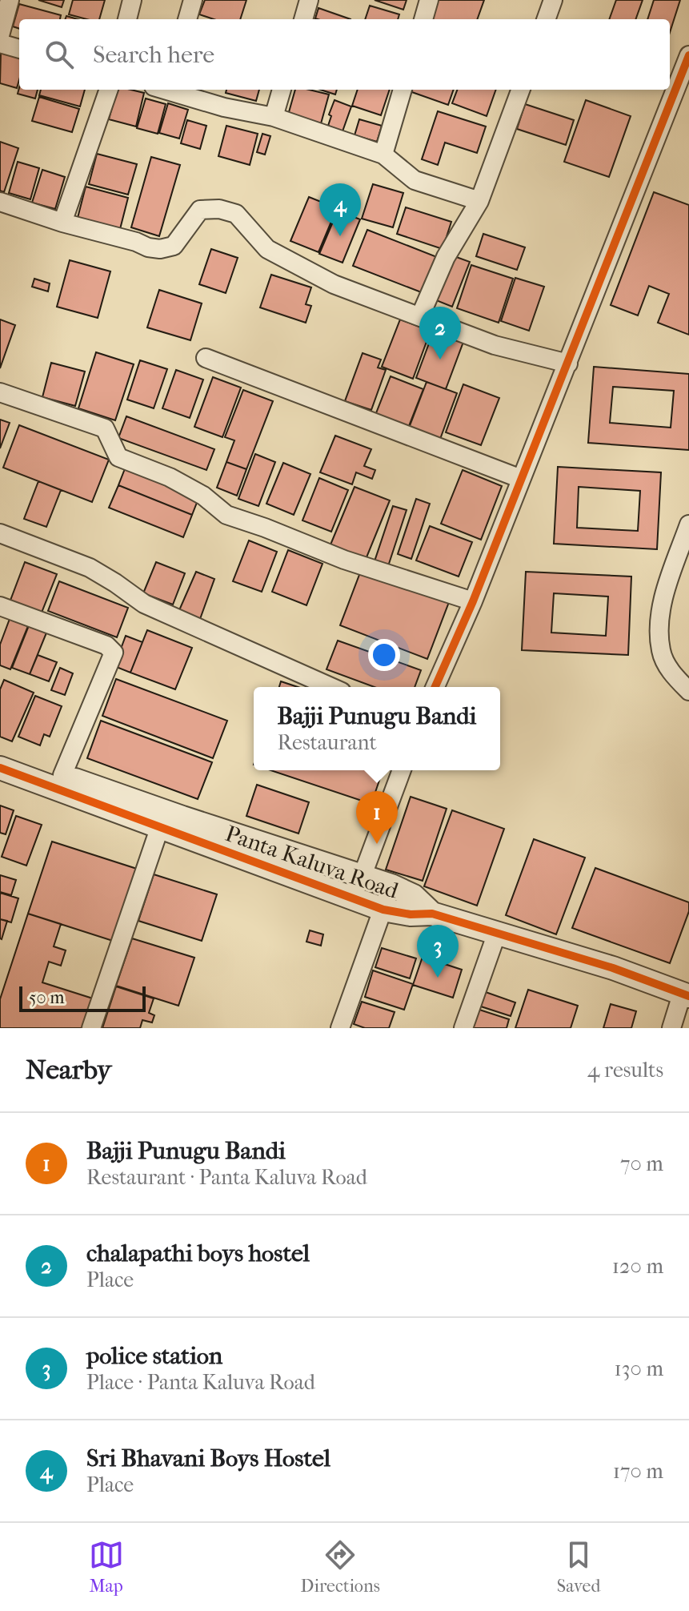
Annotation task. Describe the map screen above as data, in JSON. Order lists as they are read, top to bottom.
{
  "streets": {
    "street": ["Panta Kaluva Road"]
  },
  "scale_bar": "50 m",
  "page": {
    "search": "Search here",
    "pins": [
      "4",
      "2",
      "1",
      "3"
    ],
    "popup": ["Bajji Punugu Bandi", "Restaurant"],
    "scale": "50 m",
    "heading": ["Nearby", "4 results"],
    "list": [
      {
        "mark": "1",
        "name": "Bajji Punugu Bandi",
        "note": "Restaurant · Panta Kaluva Road",
        "value": "70 m"
      },
      {
        "mark": "2",
        "name": "chalapathi boys hostel",
        "note": "Place",
        "value": "120 m"
      },
      {
        "mark": "3",
        "name": "police station",
        "note": "Place · Panta Kaluva Road",
        "value": "130 m"
      },
      {
        "mark": "4",
        "name": "Sri Bhavani Boys Hostel",
        "note": "Place",
        "value": "170 m"
      }
    ],
    "nav": ["Map", "Directions", "Saved"]
  }
}
